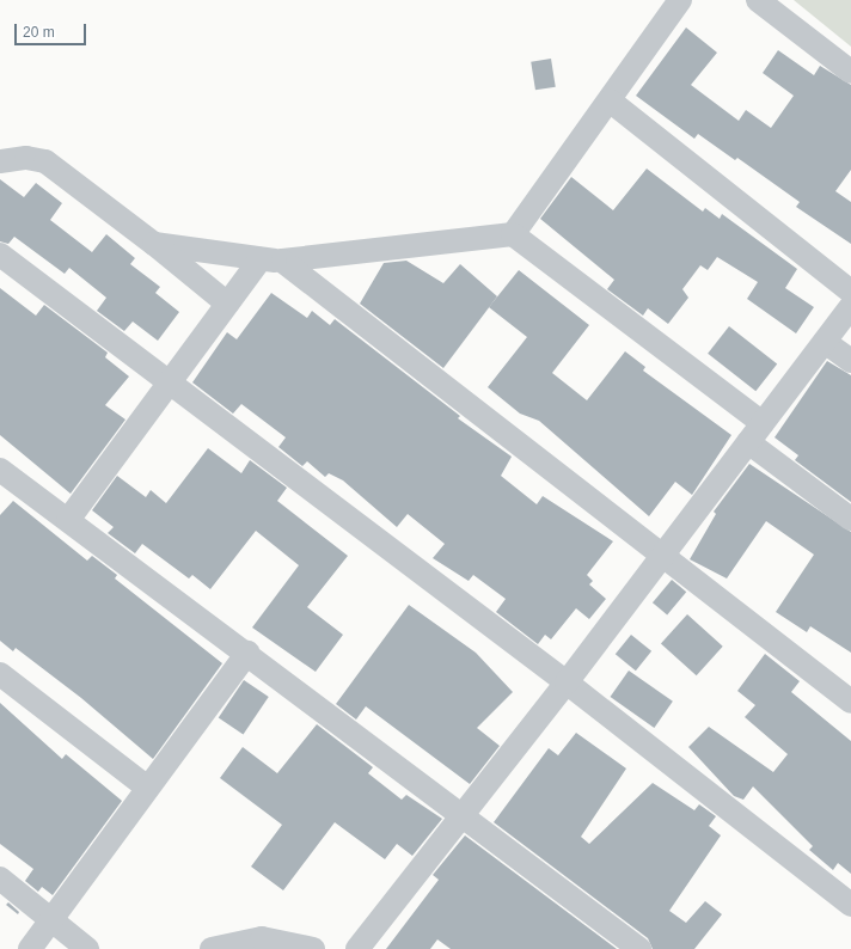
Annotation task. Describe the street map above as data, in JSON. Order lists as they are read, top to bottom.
{
  "scale_bar": "20 m"
}
